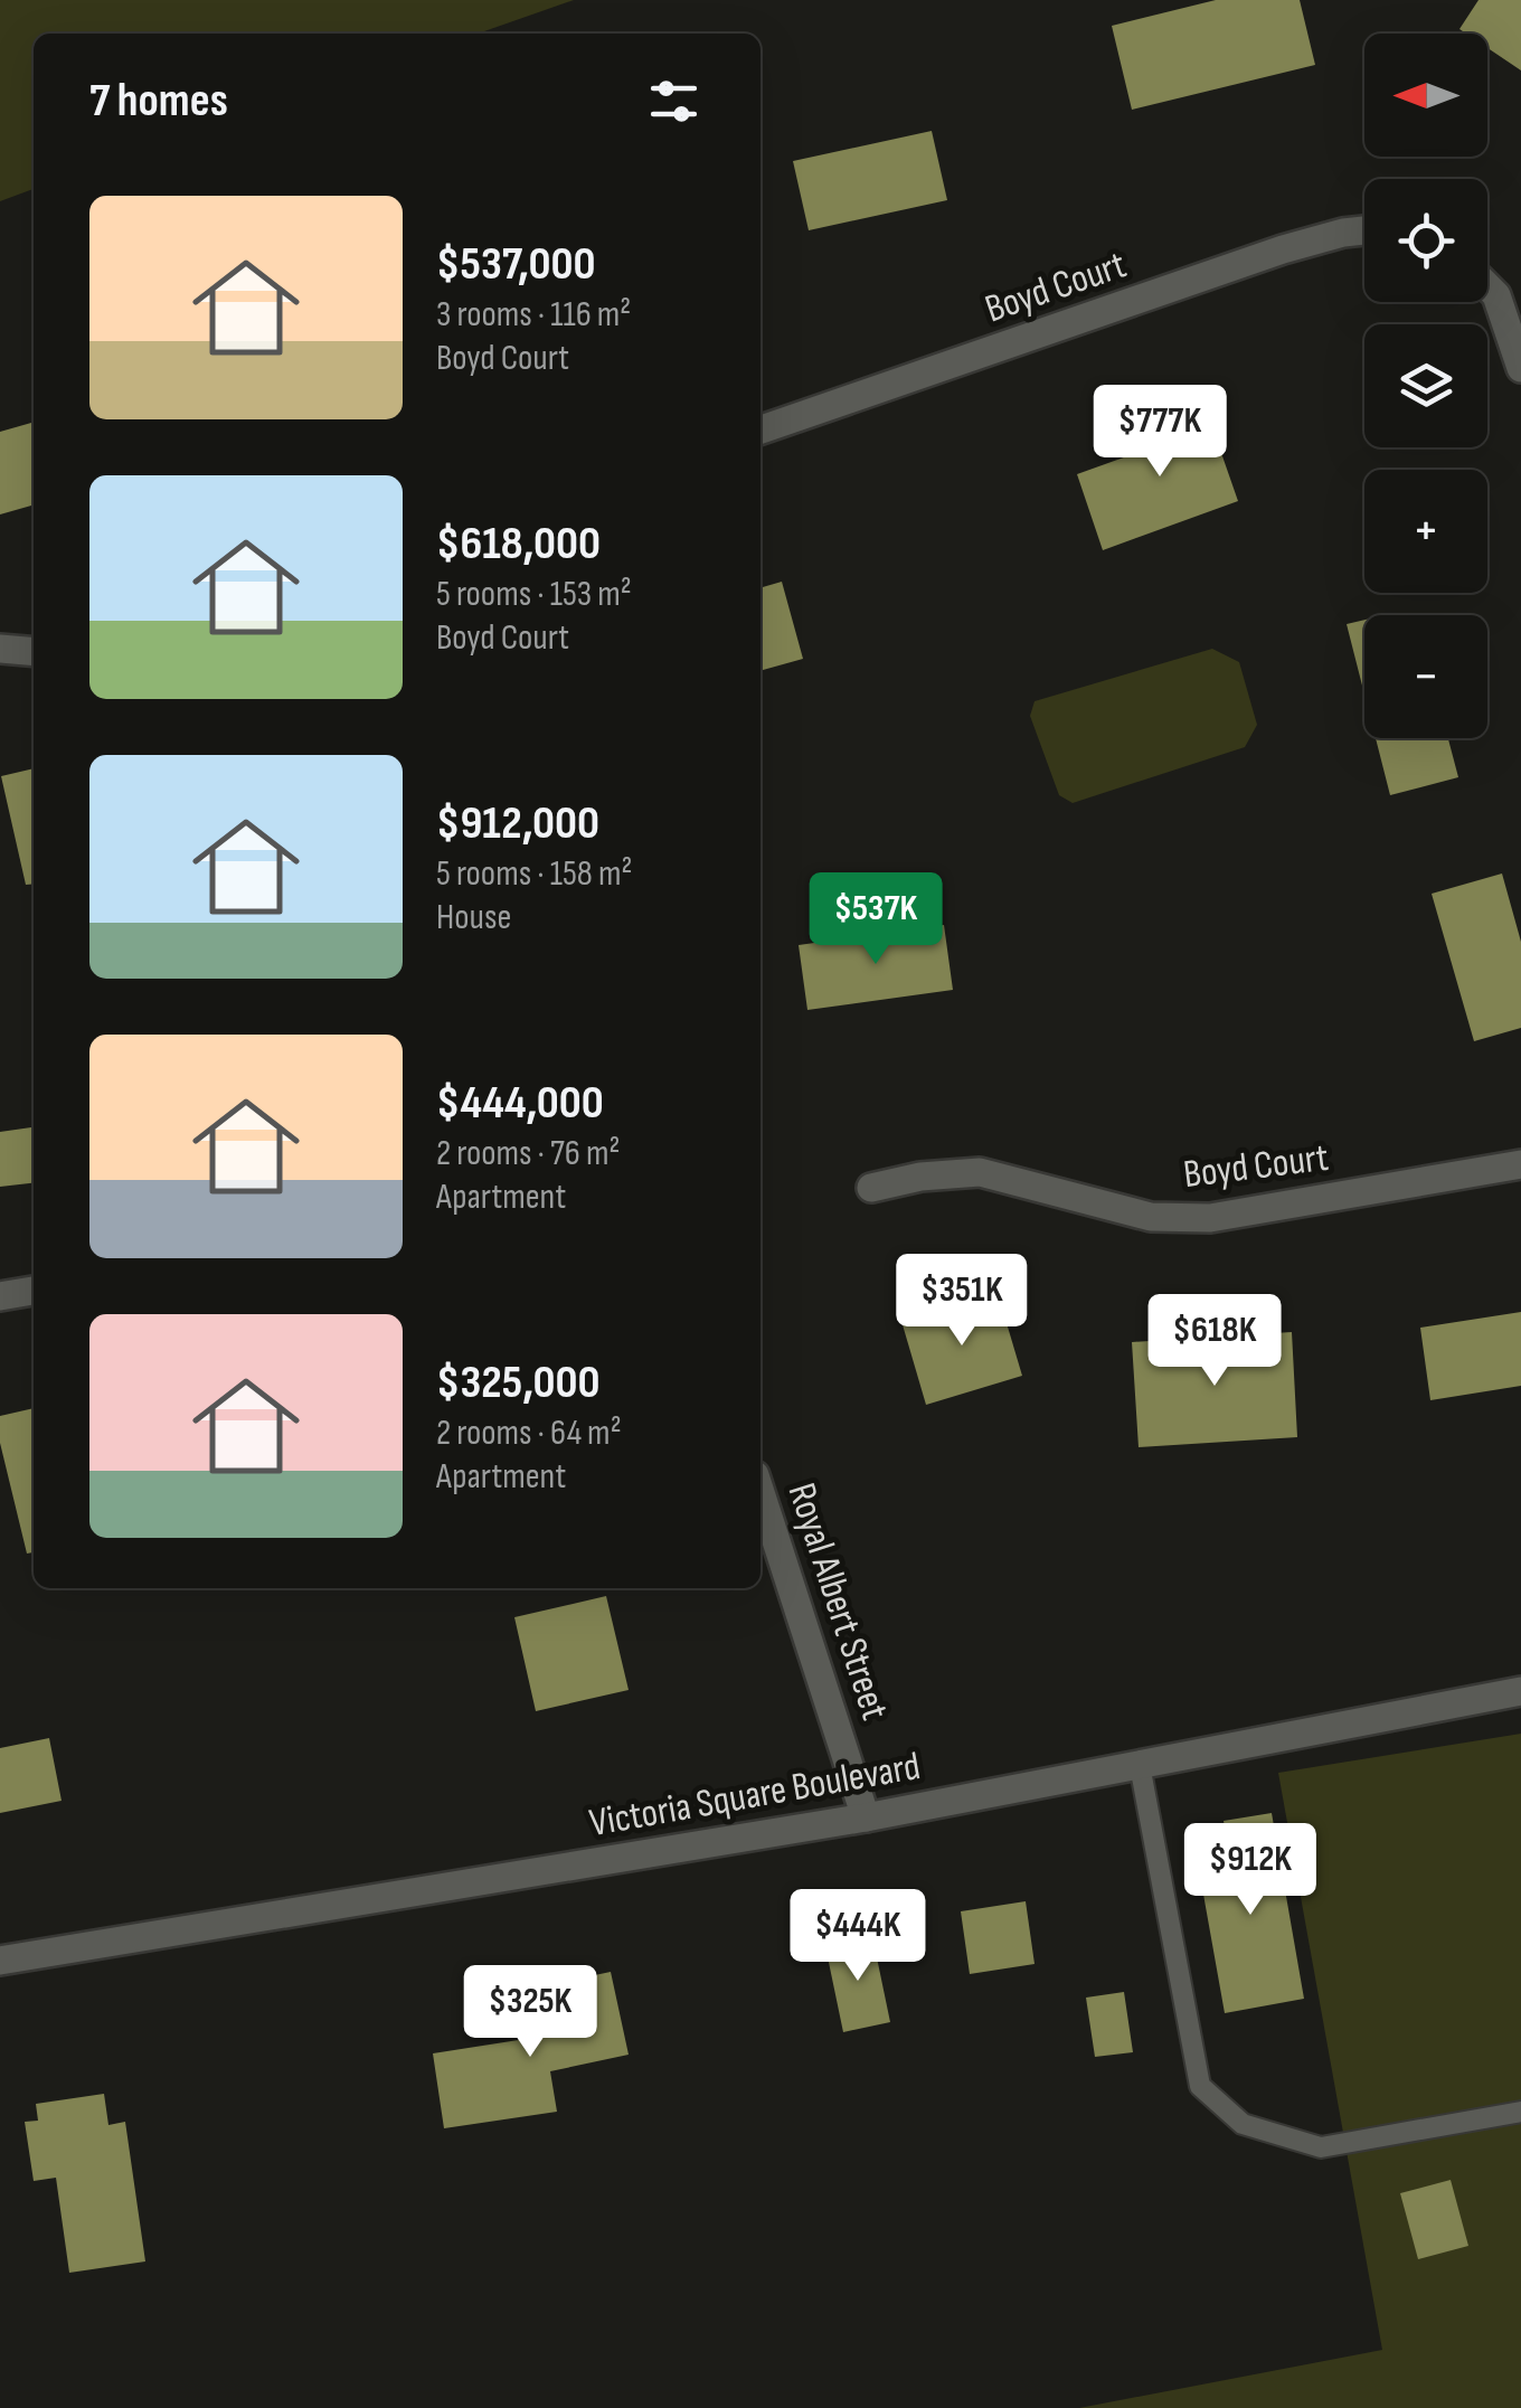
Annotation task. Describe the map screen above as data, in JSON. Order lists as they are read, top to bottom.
{
  "streets": {
    "street": ["Boyd Court", "Royal Albert Street", "Victoria Square Boulevard"]
  },
  "crossings": [
    ["Royal Albert Street", "Victoria Square Boulevard"]
  ],
  "north": "left",
  "page": {
    "map_buttons": ["+", "−"],
    "heading": "7 homes",
    "list": [
      {
        "name": "$537,000",
        "note": "3 rooms · 116 m² · Boyd Court"
      },
      {
        "name": "$618,000",
        "note": "5 rooms · 153 m² · Boyd Court"
      },
      {
        "name": "$912,000",
        "note": "5 rooms · 158 m² · House"
      },
      {
        "name": "$444,000",
        "note": "2 rooms · 76 m² · Apartment"
      },
      {
        "name": "$325,000",
        "note": "2 rooms · 64 m² · Apartment"
      }
    ],
    "price": [
      "$777K",
      "$537K",
      "$351K",
      "$618K",
      "$912K",
      "$444K",
      "$325K"
    ]
  }
}
